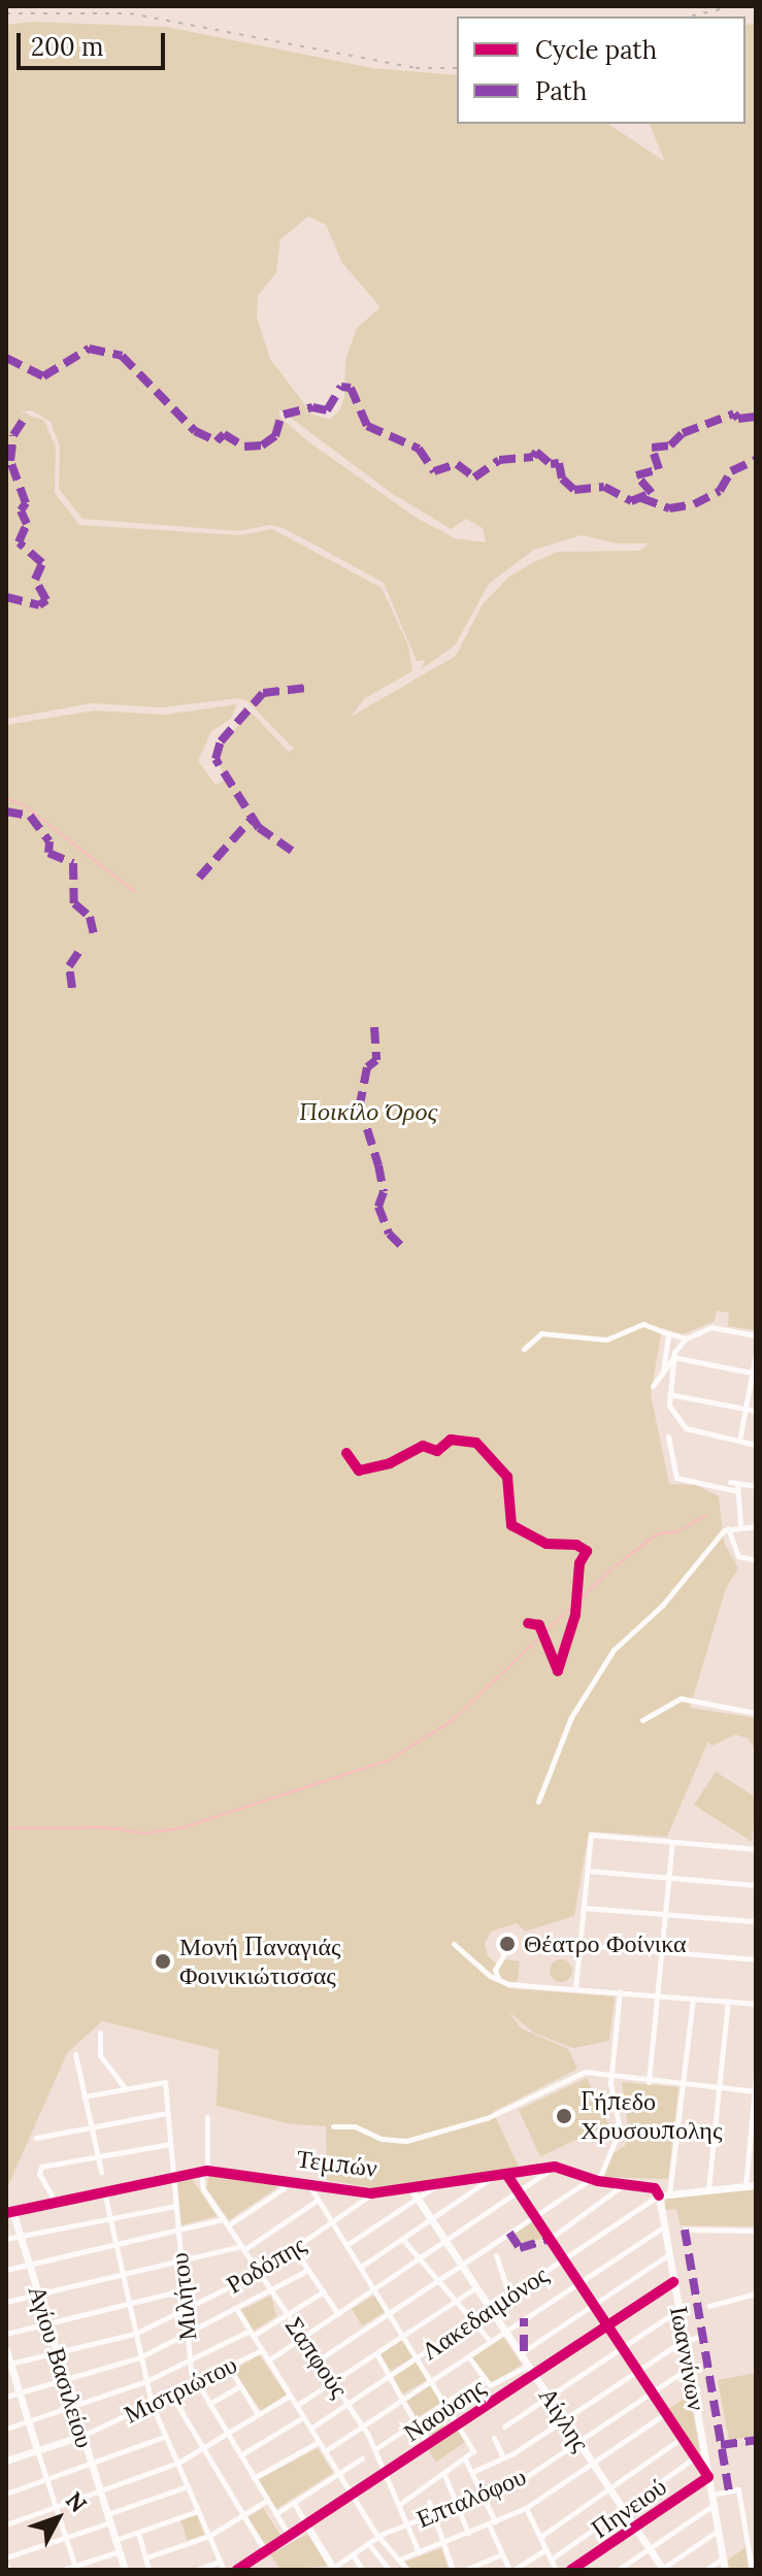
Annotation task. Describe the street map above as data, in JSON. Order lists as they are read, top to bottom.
{
  "streets": {
    "street": [
      "Τεμπών",
      "Ροδόπης",
      "Μιλήτου",
      "Λακεδαιμόνος",
      "Σαπφούς",
      "Ιωαννίνων",
      "Αγίου Βασιλείου",
      "Μιστριώτου",
      "Ναούσης",
      "Αίγλης",
      "Επταλόφου",
      "Πηνειού"
    ]
  },
  "crossings": [
    ["Τεμπών", "Ροδόπης"],
    ["Τεμπών", "Μιλήτου"],
    ["Τεμπών", "Λακεδαιμόνος"],
    ["Τεμπών", "Σαπφούς"],
    ["Τεμπών", "Ιωαννίνων"],
    ["Τεμπών", "Αγίου Βασιλείου"],
    ["Τεμπών", "Αίγλης"],
    ["Ροδόπης", "Μιλήτου"],
    ["Ροδόπης", "Σαπφούς"],
    ["Ροδόπης", "Αγίου Βασιλείου"],
    ["Μιλήτου", "Μιστριώτου"],
    ["Μιλήτου", "Ναούσης"],
    ["Λακεδαιμόνος", "Σαπφούς"],
    ["Λακεδαιμόνος", "Ιωαννίνων"],
    ["Λακεδαιμόνος", "Αίγλης"],
    ["Σαπφούς", "Ναούσης"],
    ["Σαπφούς", "Επταλόφου"],
    ["Ιωαννίνων", "Ναούσης"],
    ["Ιωαννίνων", "Επταλόφου"],
    ["Ιωαννίνων", "Πηνειού"],
    ["Αγίου Βασιλείου", "Μιστριώτου"],
    ["Ναούσης", "Αίγλης"],
    ["Αίγλης", "Επταλόφου"],
    ["Αίγλης", "Πηνειού"]
  ],
  "parks": ["Ποικίλο Όρος"],
  "places": ["Θέατρο Φοίνικα", "Μονή Παναγιάς Φοινικιώτισσας", "Γήπεδο Χρυσουπολης"],
  "legend": ["Cycle path", "Path"],
  "scale_bar": "200 m",
  "north": "top right"
}
